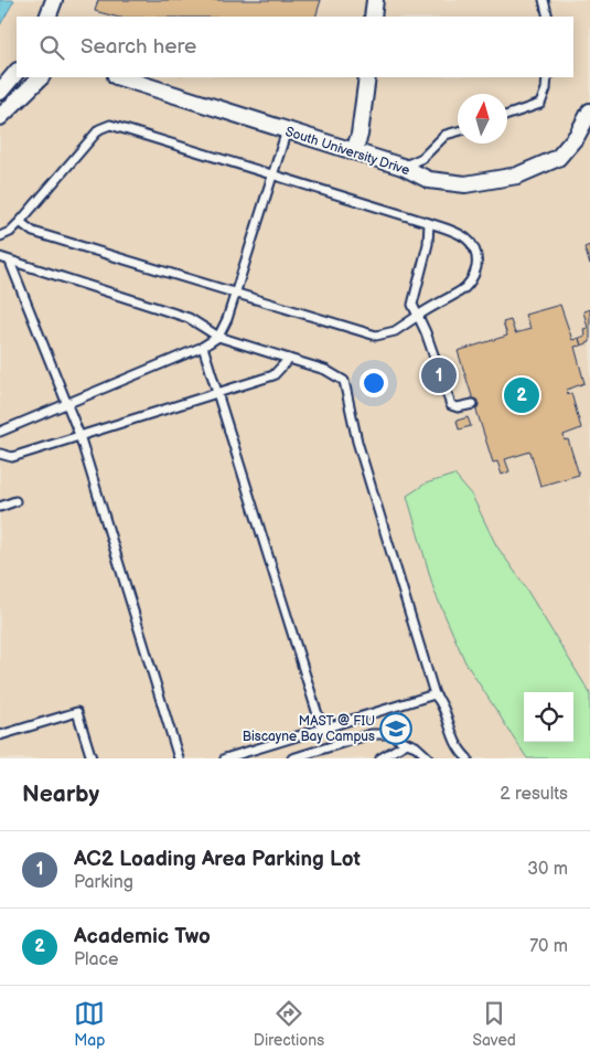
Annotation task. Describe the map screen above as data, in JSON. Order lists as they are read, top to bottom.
{
  "streets": {
    "street": ["South University Drive"]
  },
  "places": {
    "school or university": ["MAST @ FIU Biscayne Bay Campus"]
  },
  "north": "top",
  "page": {
    "search": "Search here",
    "pins": ["1", "2"],
    "heading": ["Nearby", "2 results"],
    "list": [
      {
        "mark": "1",
        "name": "AC2 Loading Area Parking Lot",
        "note": "Parking",
        "value": "30 m"
      },
      {
        "mark": "2",
        "name": "Academic Two",
        "note": "Place",
        "value": "70 m"
      }
    ],
    "nav": ["Map", "Directions", "Saved"]
  }
}
